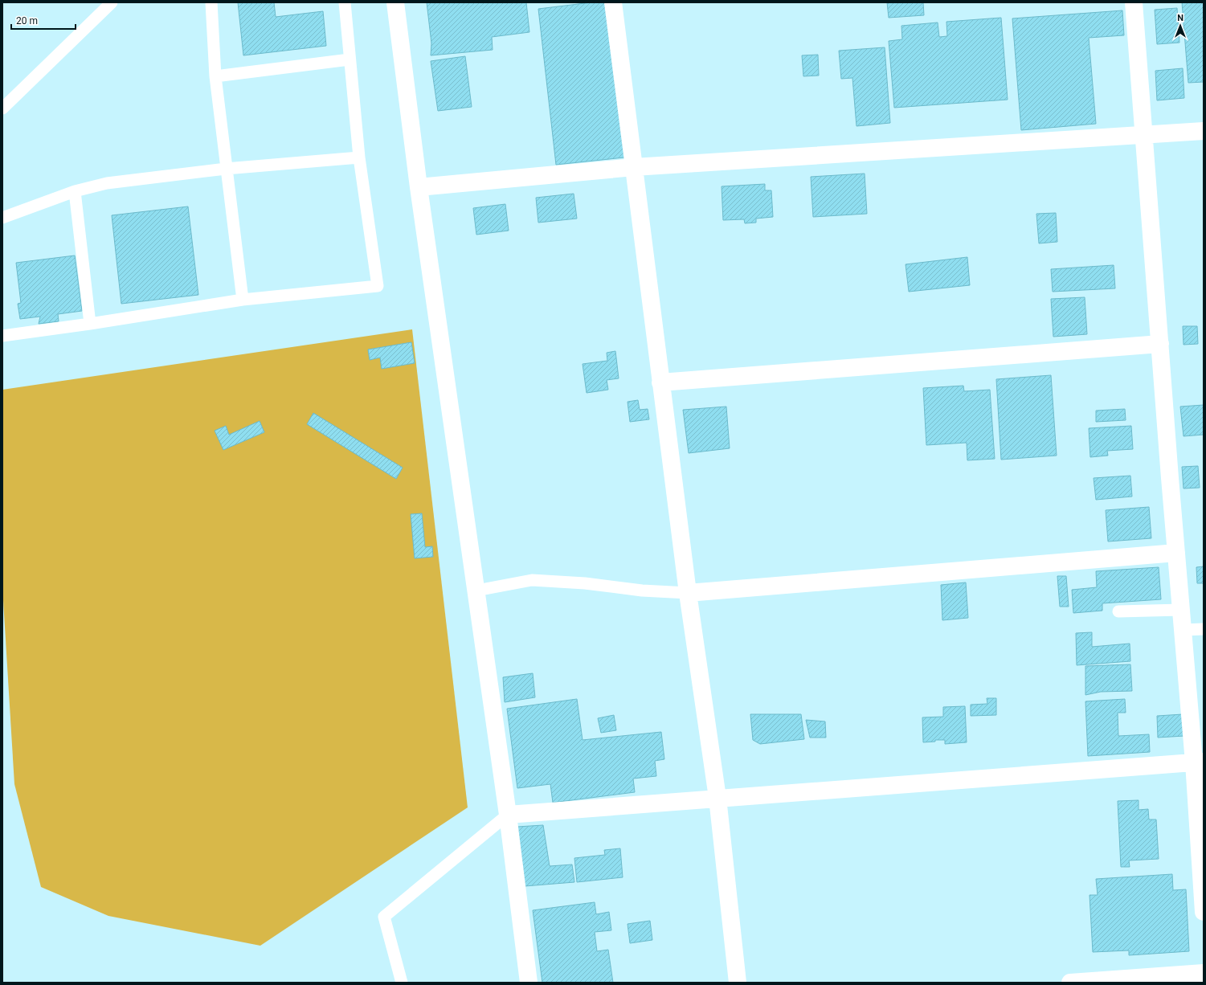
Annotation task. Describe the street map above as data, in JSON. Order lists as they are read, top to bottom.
{
  "scale_bar": "20 m",
  "north": "top"
}
